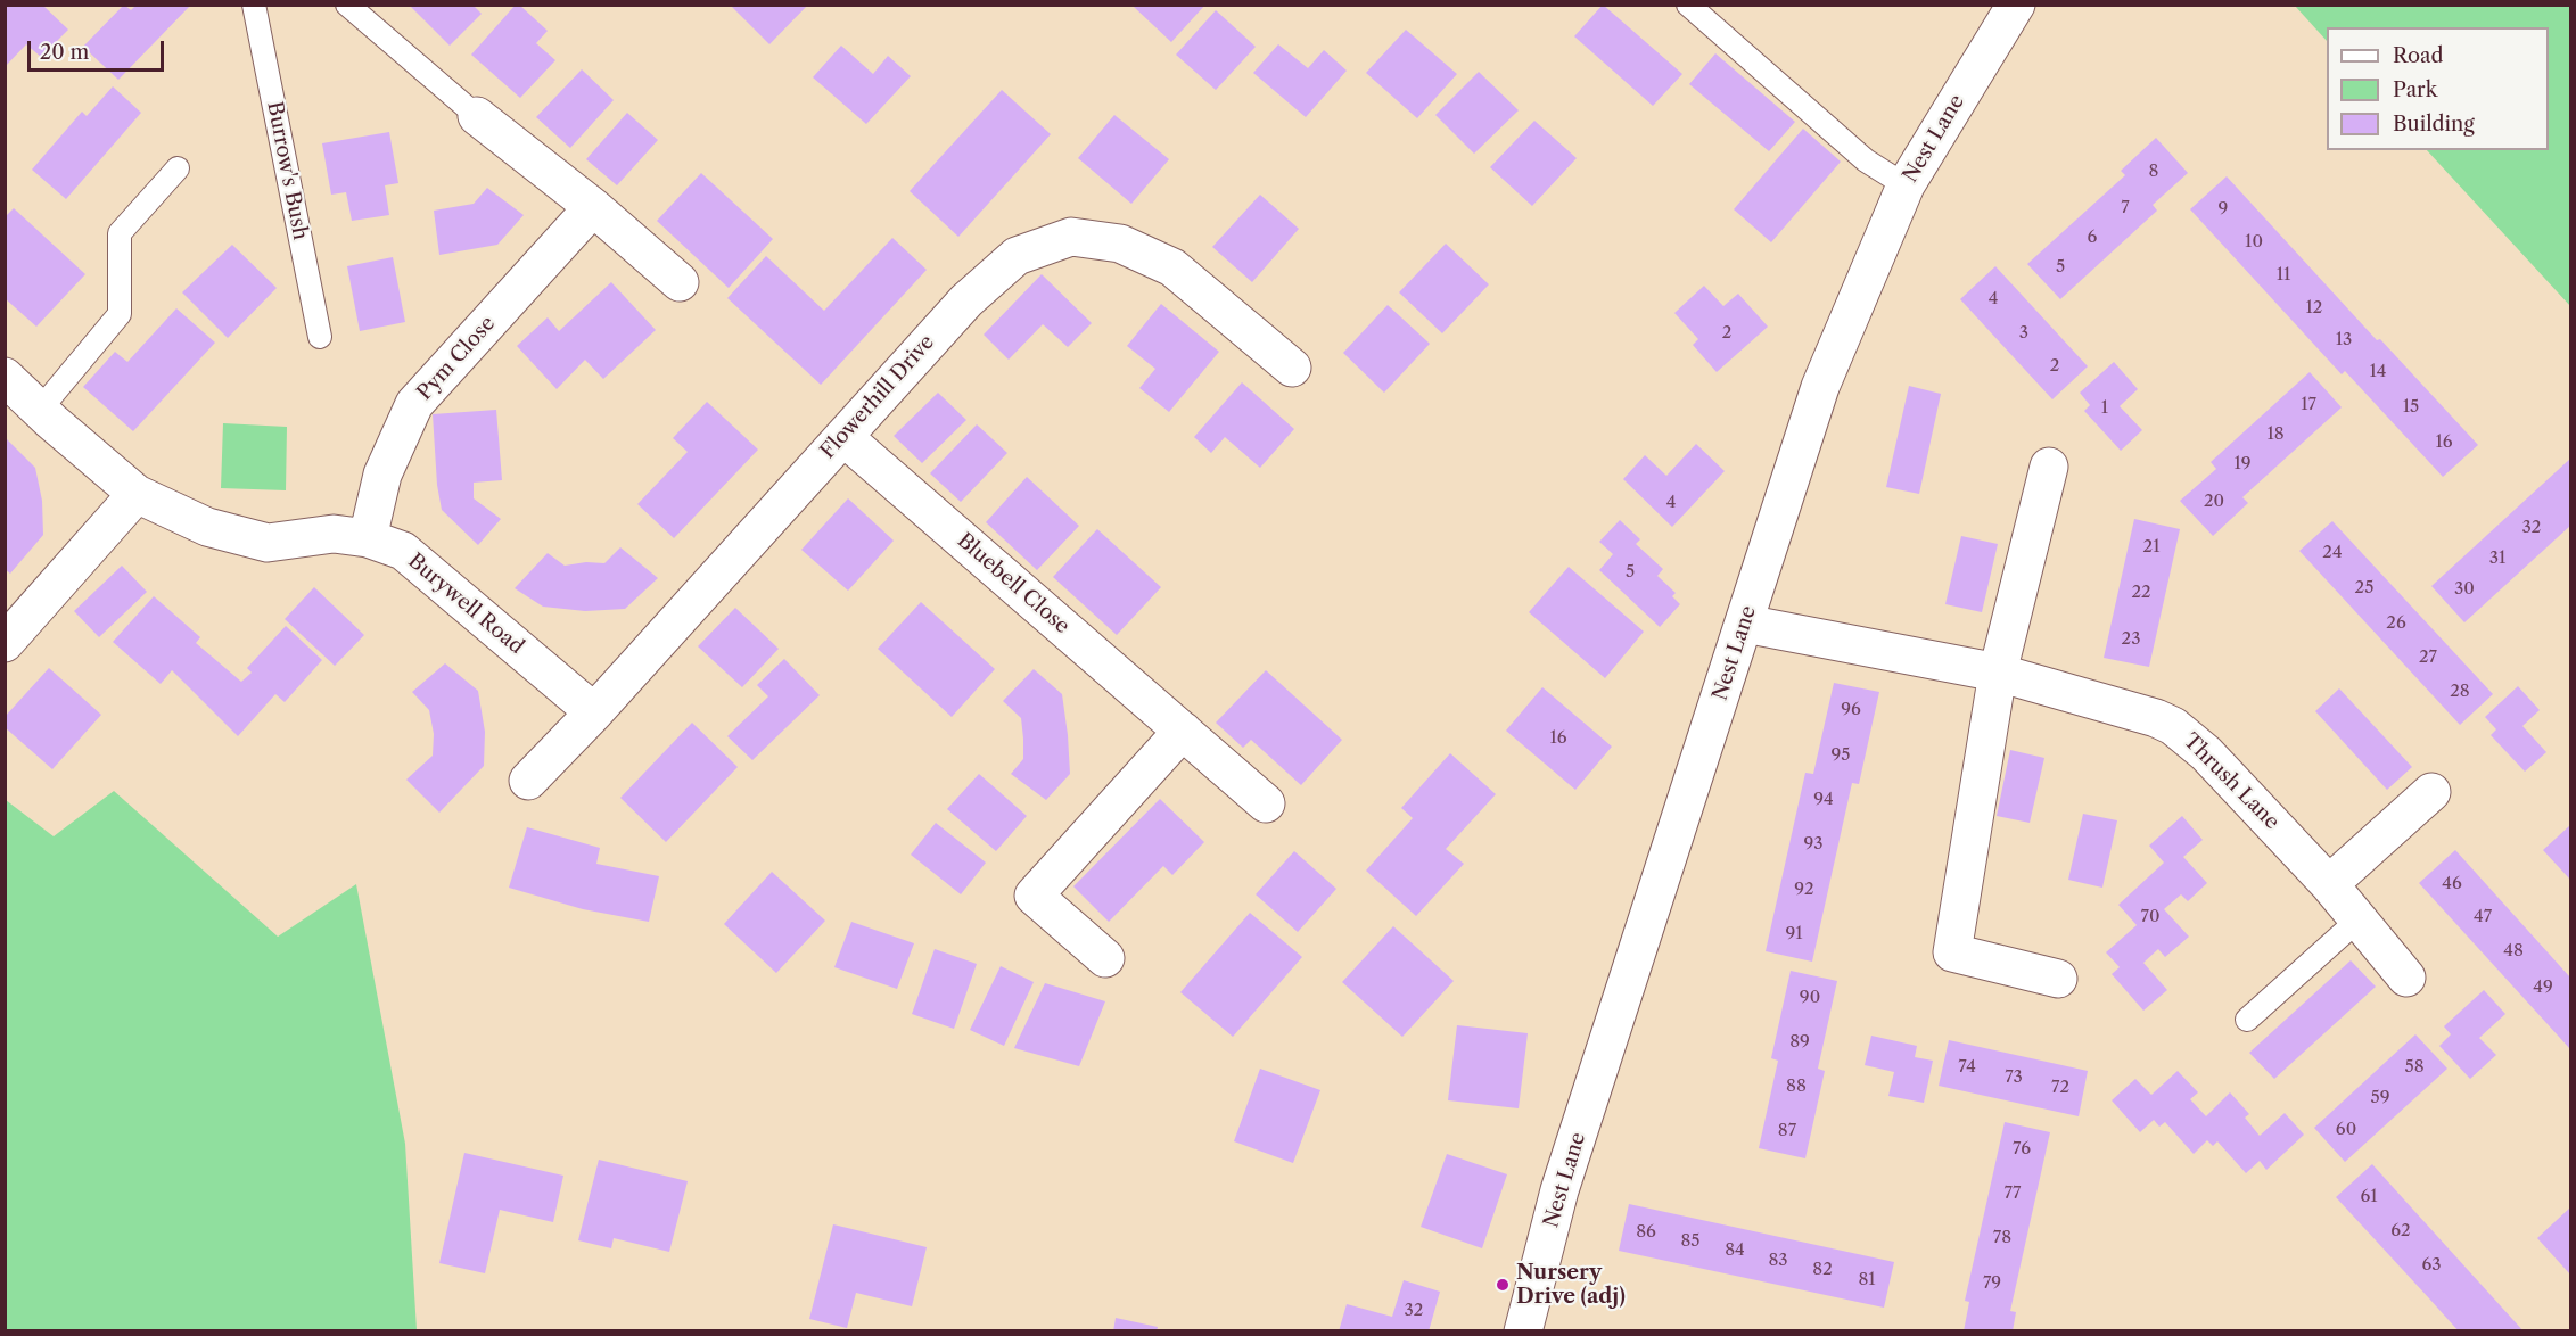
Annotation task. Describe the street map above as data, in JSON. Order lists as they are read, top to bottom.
{
  "streets": {
    "street": [
      "Nest Lane",
      "Pym Close",
      "Flowerhill Drive",
      "Bluebell Close",
      "Burywell Road",
      "Thrush Lane"
    ],
    "lane": ["Burrow's Bush"]
  },
  "crossings": [
    ["Nest Lane", "Thrush Lane"],
    ["Pym Close", "Burywell Road"],
    ["Flowerhill Drive", "Bluebell Close"],
    ["Flowerhill Drive", "Burywell Road"]
  ],
  "places": ["Nursery Drive (adj)"],
  "house_numbers": [
    "8",
    "7",
    "9",
    "6",
    "10",
    "5",
    "11",
    "4",
    "12",
    "2",
    "3",
    "13",
    "2",
    "14",
    "17",
    "15",
    "1",
    "18",
    "16",
    "19",
    "20",
    "4",
    "32",
    "21",
    "24",
    "31",
    "5",
    "25",
    "30",
    "22",
    "26",
    "23",
    "27",
    "28",
    "96",
    "16",
    "95",
    "94",
    "93",
    "46",
    "92",
    "70",
    "47",
    "91",
    "48",
    "49",
    "90",
    "89",
    "74",
    "58",
    "73",
    "88",
    "72",
    "59",
    "60",
    "87",
    "76",
    "77",
    "61",
    "62",
    "86",
    "78",
    "85",
    "84",
    "83",
    "63",
    "82",
    "81",
    "79",
    "32"
  ],
  "legend": ["Road", "Park", "Building"],
  "scale_bar": "20 m"
}
